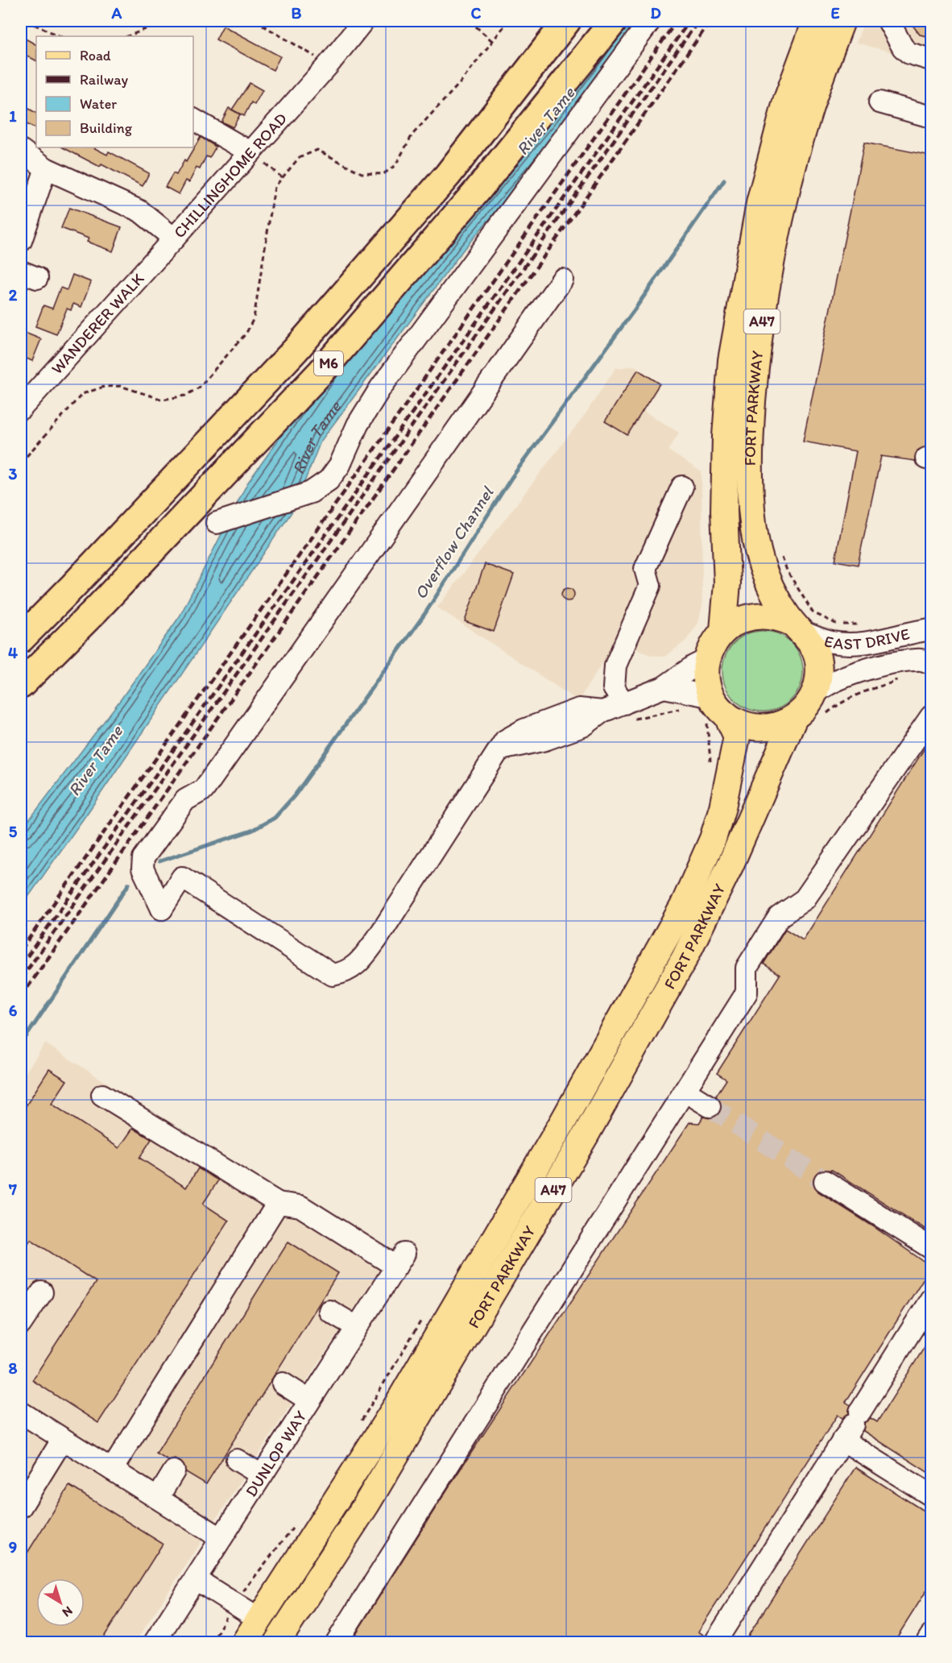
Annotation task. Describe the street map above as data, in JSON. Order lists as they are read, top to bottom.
{
  "streets": {
    "highway": ["M6"],
    "main road": ["A47", "FORT PARKWAY"],
    "street": [
      "CHILLINGHOME ROAD",
      "WANDERER WALK",
      "EAST DRIVE",
      "DUNLOP WAY"
    ]
  },
  "crossings": [
    ["CHILLINGHOME ROAD", "WANDERER WALK"],
    ["FORT PARKWAY", "EAST DRIVE"]
  ],
  "water": ["River Tame", "Overflow Channel"],
  "legend": [
    "Road",
    "Railway",
    "Water",
    "Building"
  ],
  "north": "bottom right",
  "grid": {
    "columns": [
      "A",
      "B",
      "C",
      "D",
      "E"
    ],
    "rows": [
      "1",
      "2",
      "3",
      "4",
      "5",
      "6",
      "7",
      "8",
      "9"
    ]
  }
}
